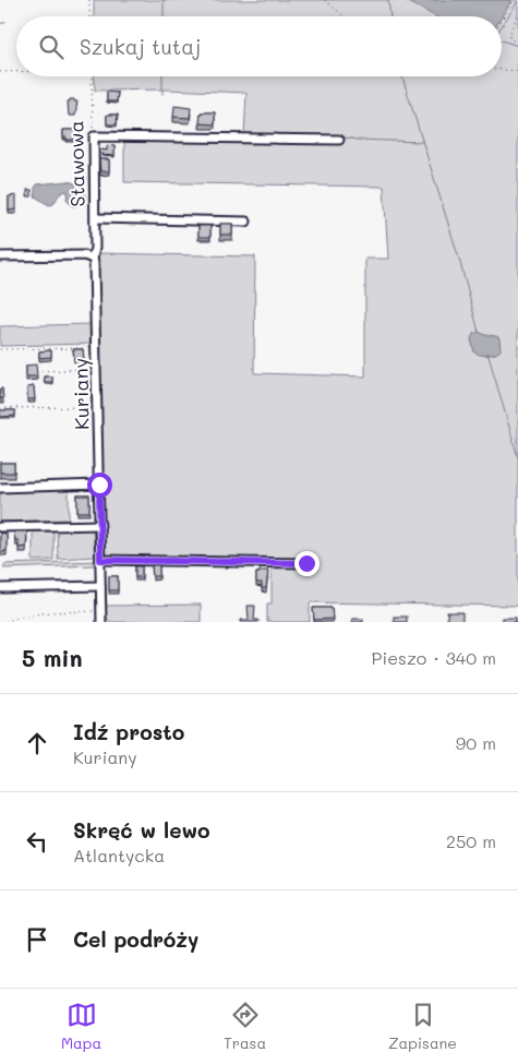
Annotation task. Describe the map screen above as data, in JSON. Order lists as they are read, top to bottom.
{
  "streets": {
    "street": ["Stawowa", "Kuriany"]
  },
  "crossings": [
    ["Stawowa", "Kuriany"]
  ],
  "page": {
    "search": "Szukaj tutaj",
    "heading": ["5 min", "Pieszo · 340 m"],
    "list": [
      ["Idź prosto", "Kuriany", "90 m"],
      ["Skręć w lewo", "Atlantycka", "250 m"],
      "Cel podróży"
    ],
    "nav": ["Mapa", "Trasa", "Zapisane"]
  }
}
